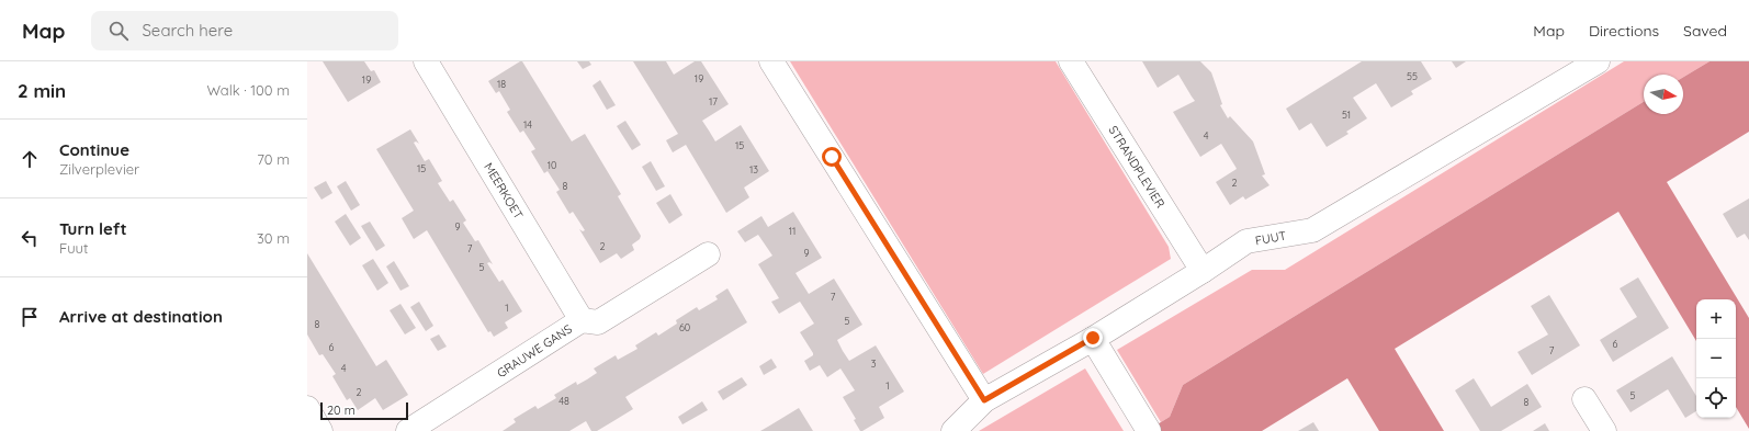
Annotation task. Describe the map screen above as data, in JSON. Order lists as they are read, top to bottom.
{
  "streets": {
    "street": [
      "STRANDPLEVIER",
      "MEERKOET",
      "FUUT",
      "GRAUWE GANS"
    ]
  },
  "crossings": [
    ["STRANDPLEVIER", "FUUT"],
    ["MEERKOET", "GRAUWE GANS"]
  ],
  "house_numbers": [
    "55",
    "19",
    "19",
    "18",
    "17",
    "51",
    "14",
    "4",
    "15",
    "10",
    "15",
    "13",
    "2",
    "8",
    "9",
    "11",
    "2",
    "7",
    "9",
    "5",
    "7",
    "1",
    "5",
    "8",
    "60",
    "6",
    "6",
    "7",
    "3",
    "4",
    "1",
    "2",
    "5",
    "48",
    "8"
  ],
  "scale_bar": "20 m",
  "north": "right",
  "page": {
    "header": "Map",
    "search": "Search here",
    "nav": ["Map", "Directions", "Saved"],
    "heading": ["2 min", "Walk · 100 m"],
    "list": [
      ["Continue", "Zilverplevier", "70 m"],
      ["Turn left", "Fuut", "30 m"],
      "Arrive at destination"
    ],
    "map_buttons": ["+", "−"],
    "scale": "20 m"
  }
}
